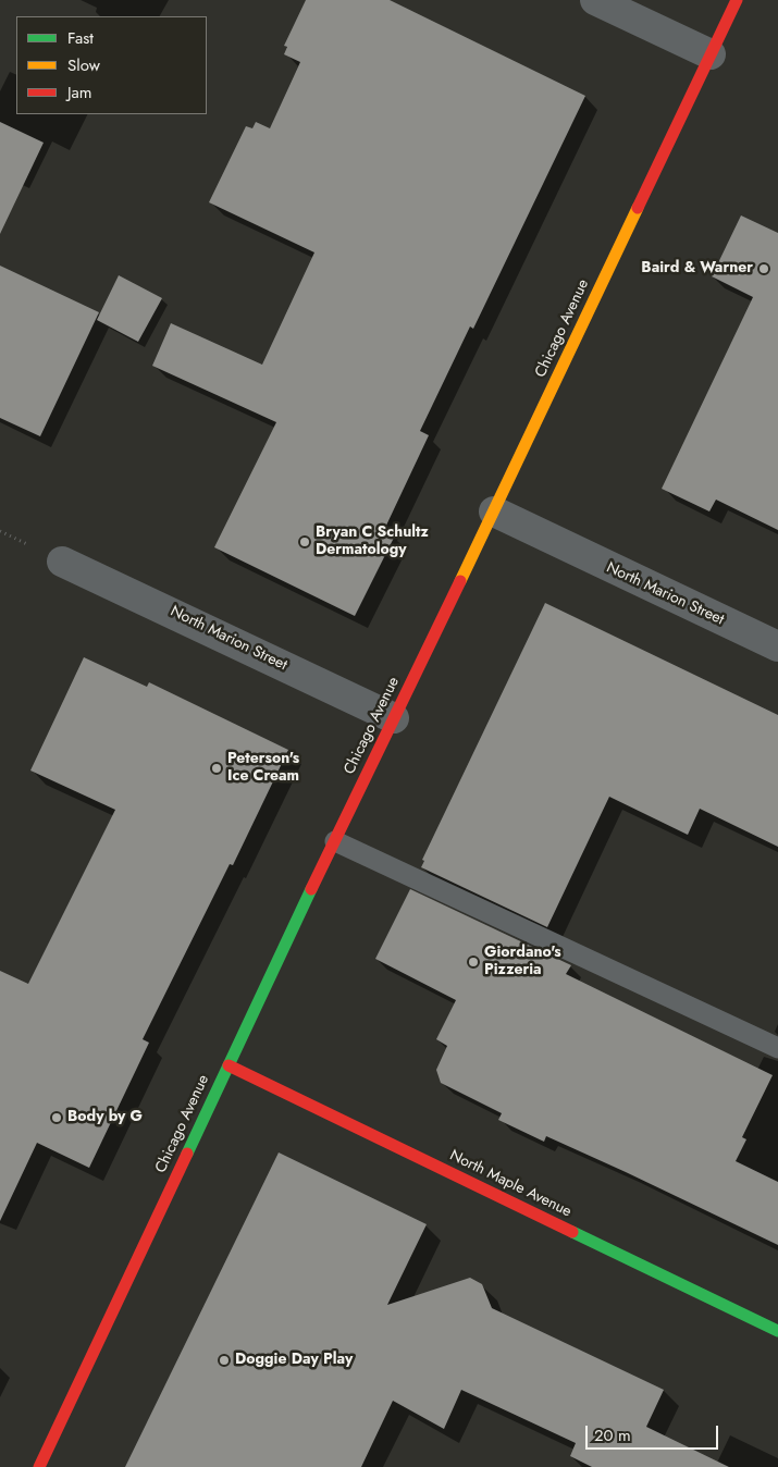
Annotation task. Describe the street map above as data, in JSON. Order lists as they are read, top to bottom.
{
  "streets": {
    "main road": ["Chicago Avenue", "North Maple Avenue"],
    "street": ["North Marion Street"]
  },
  "crossings": [
    ["Chicago Avenue", "North Marion Street"],
    ["Chicago Avenue", "North Maple Avenue"]
  ],
  "places": [
    "Baird & Warner",
    "Bryan C Schultz Dermatology",
    "Peterson's Ice Cream",
    "Giordano's Pizzeria",
    "Body by G",
    "Doggie Day Play"
  ],
  "legend": ["Fast", "Slow", "Jam"],
  "scale_bar": "20 m"
}
